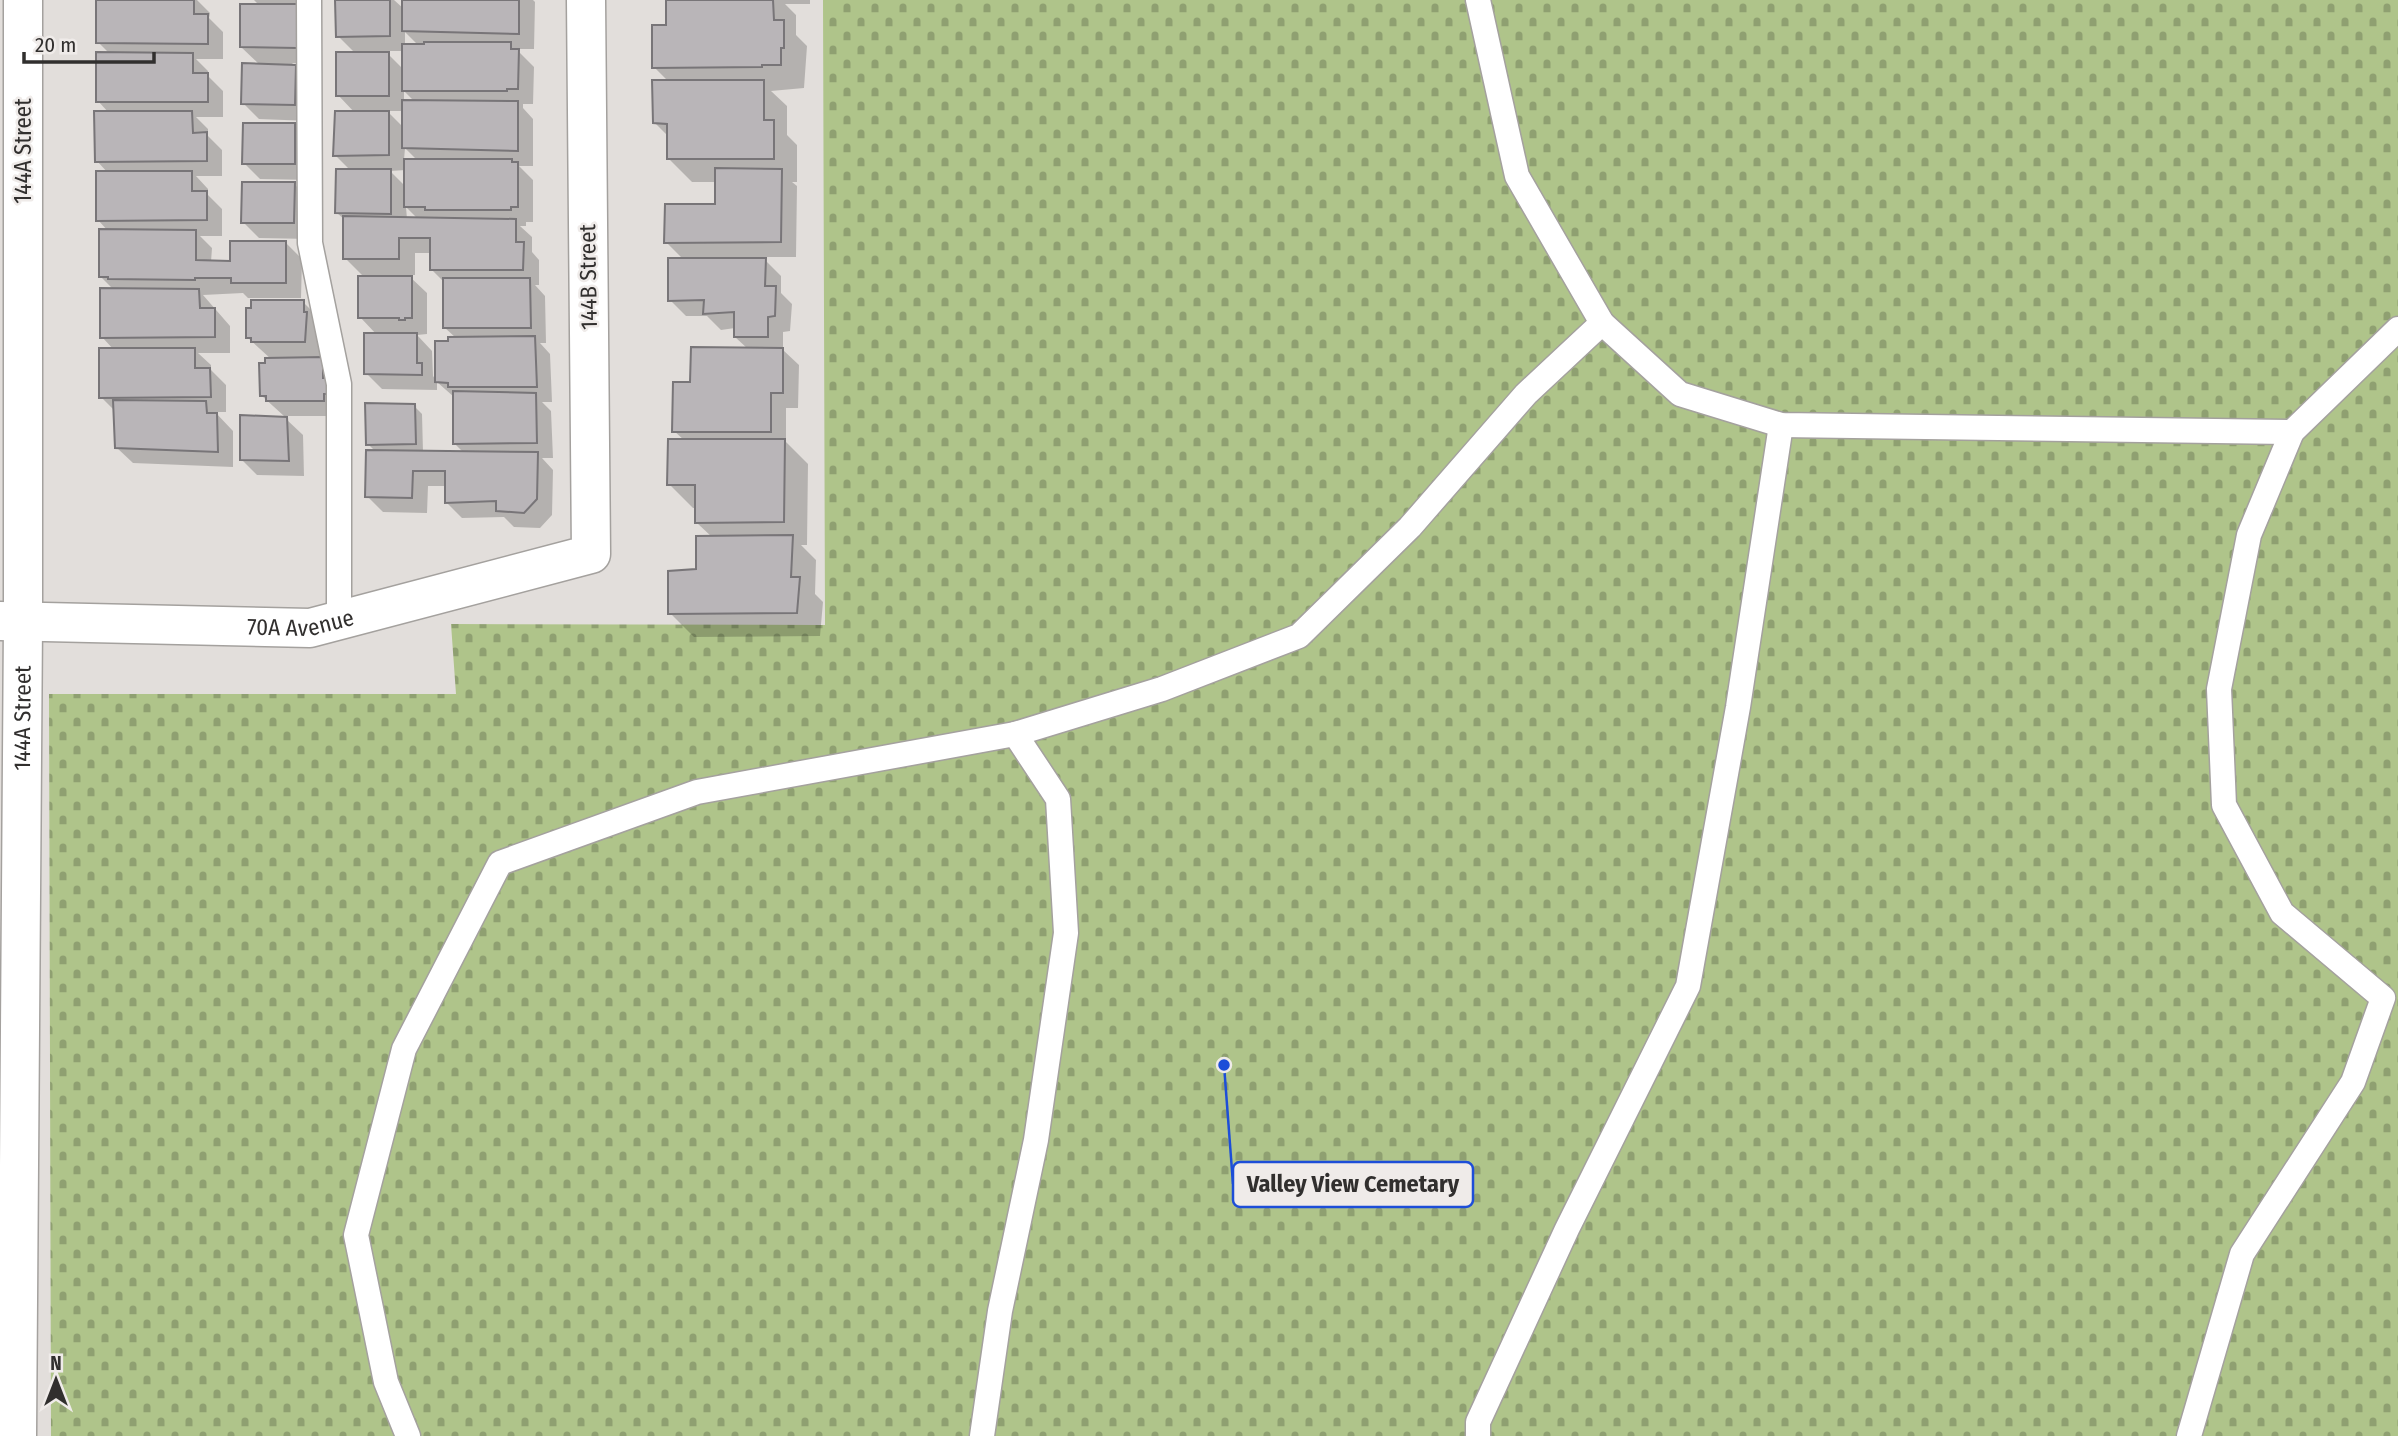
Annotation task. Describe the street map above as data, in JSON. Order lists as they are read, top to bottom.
{
  "streets": {
    "street": ["144A Street", "144B Street", "70A Avenue"]
  },
  "crossings": [
    ["144A Street", "70A Avenue"],
    ["144B Street", "70A Avenue"]
  ],
  "places": ["Valley View Cemetary"],
  "scale_bar": "20 m",
  "north": "top"
}
